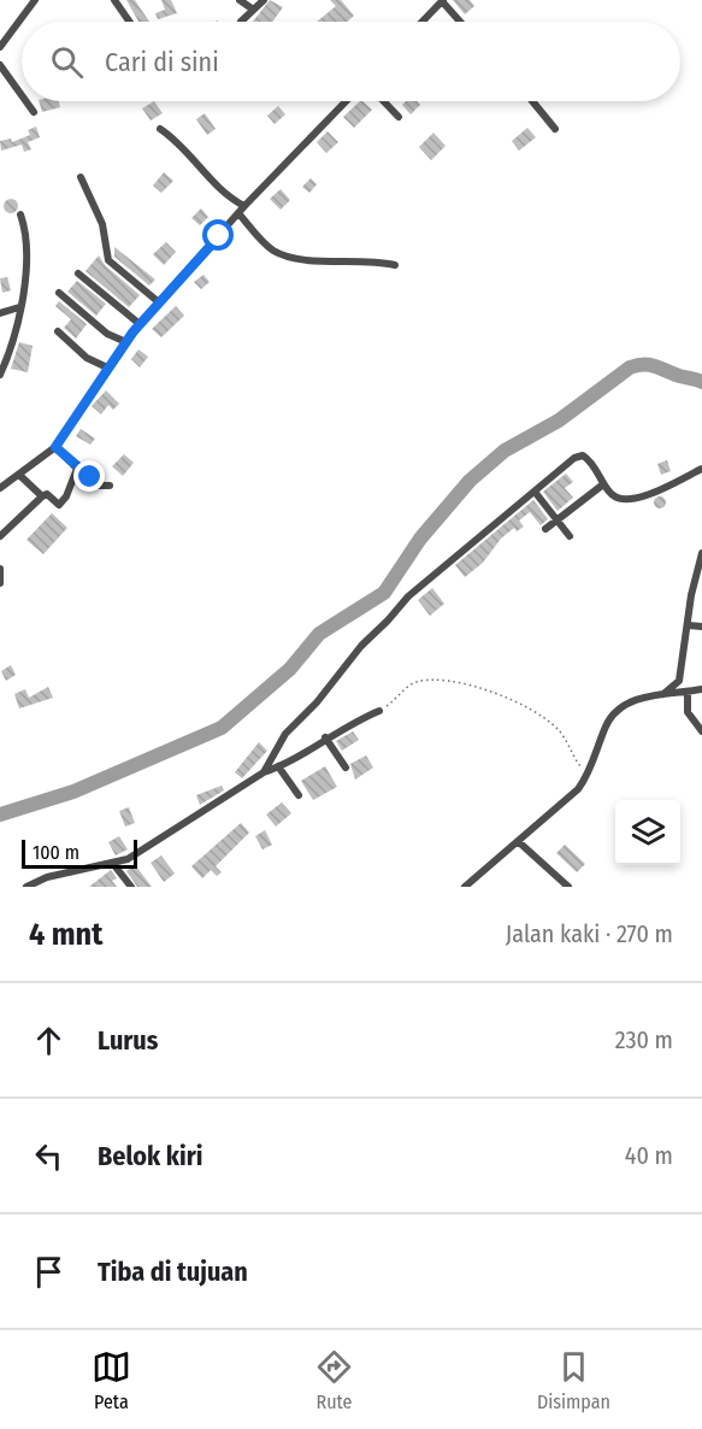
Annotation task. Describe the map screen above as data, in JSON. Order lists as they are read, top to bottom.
{
  "scale_bar": "100 m",
  "page": {
    "search": "Cari di sini",
    "scale": "100 m",
    "heading": ["4 mnt", "Jalan kaki · 270 m"],
    "list": [
      ["Lurus", "230 m"],
      ["Belok kiri", "40 m"],
      "Tiba di tujuan"
    ],
    "nav": ["Peta", "Rute", "Disimpan"]
  }
}
